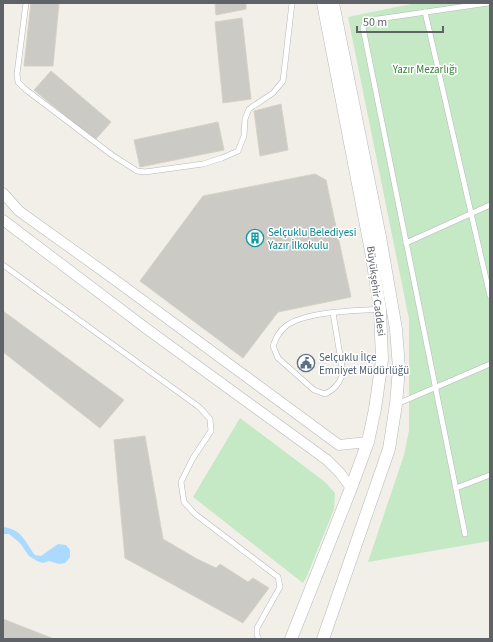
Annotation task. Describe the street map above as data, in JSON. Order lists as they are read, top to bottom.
{
  "streets": {
    "street": ["Büyükşehir Caddesi"]
  },
  "parks": ["Yazır Mezarlığı"],
  "places": {
    "building": ["Selçuklu Belediyesi Yazır İlkokulu"],
    "public building": ["Selçuklu İlçe Emniyet Müdürlüğü"]
  },
  "scale_bar": "50 m"
}
